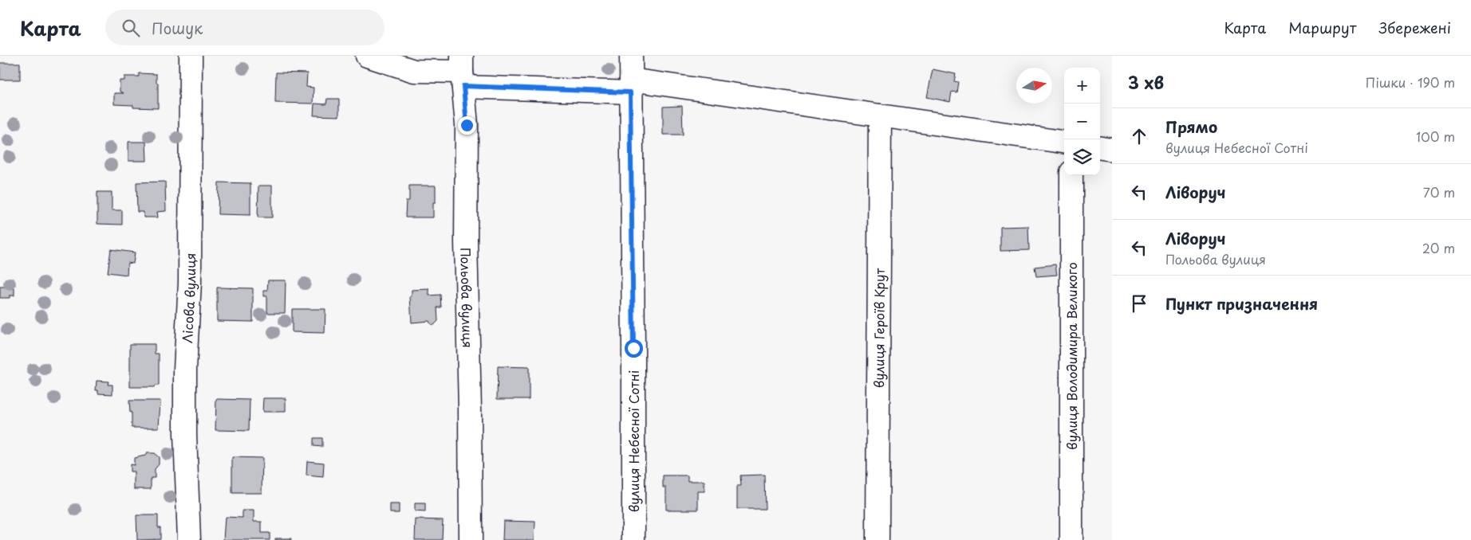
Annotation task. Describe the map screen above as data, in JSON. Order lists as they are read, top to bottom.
{
  "streets": {
    "street": [
      "Лісова вулиця",
      "Польова вулиця",
      "вулиця Героїв Крут",
      "вулиця Володимира Великого",
      "вулиця Небесної Сотні"
    ]
  },
  "north": "right",
  "page": {
    "header": "Карта",
    "search": "Пошук",
    "nav": ["Карта", "Маршрут", "Збережені"],
    "heading": ["3 хв", "Пішки · 190 m"],
    "map_buttons": ["+", "−"],
    "list": [
      ["Прямо", "вулиця Небесної Сотні", "100 m"],
      ["Ліворуч", "70 m"],
      ["Ліворуч", "Польова вулиця", "20 m"],
      "Пункт призначення"
    ]
  }
}
